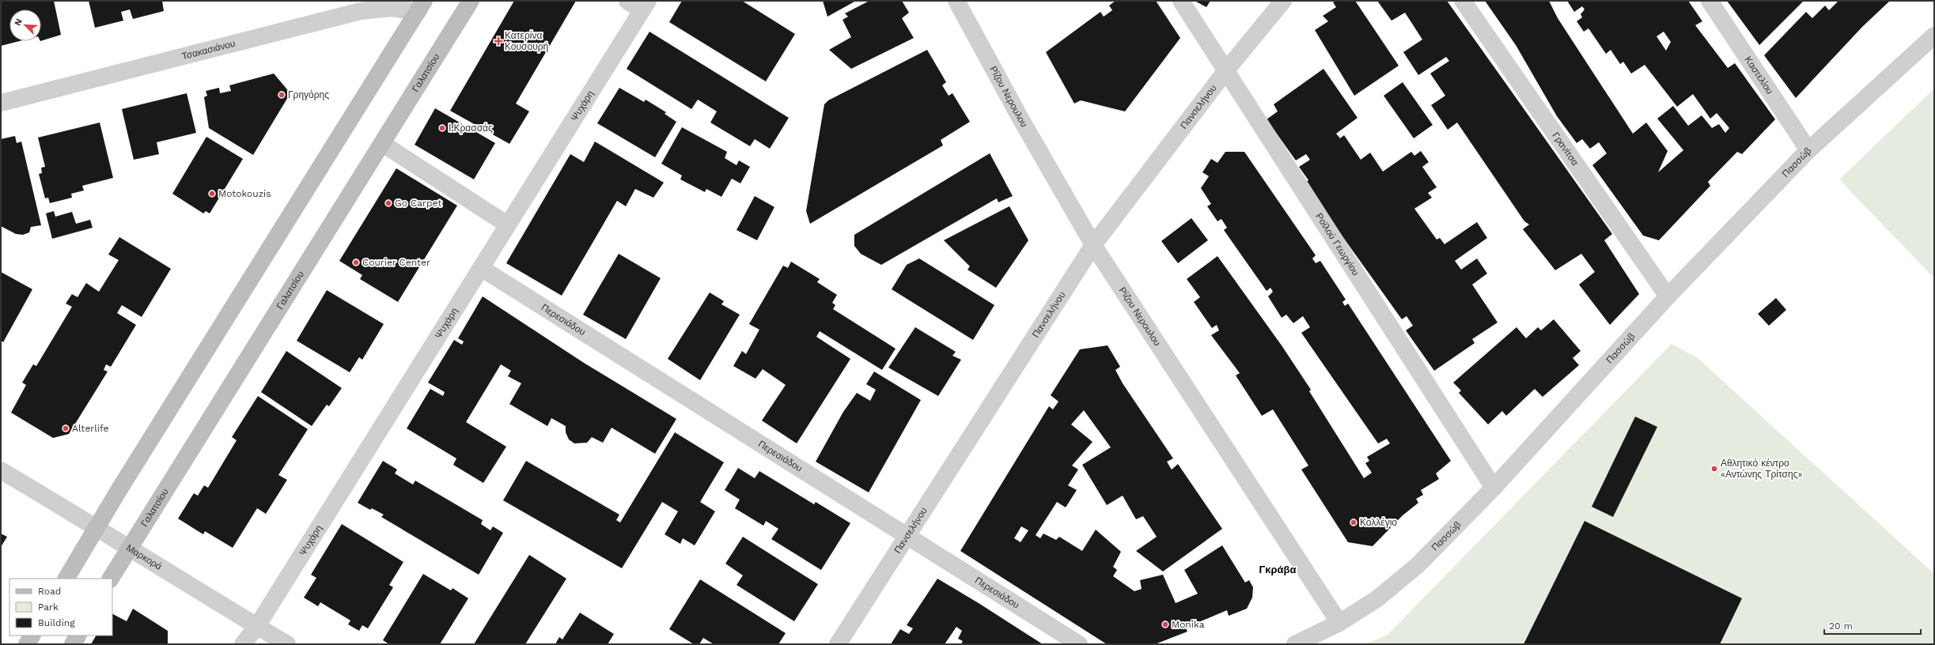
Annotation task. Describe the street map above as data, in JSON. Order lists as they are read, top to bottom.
{
  "streets": {
    "main road": ["Γαλατσίου"],
    "street": [
      "Τσακασιάνου",
      "Καστελίου",
      "Ρίζου Νερουλου",
      "Ψυχάρη",
      "Πανσελήνου",
      "Γρανίτσα",
      "Πασσώβ",
      "Ροϊλού Γεωργίου",
      "Περεσιάδου",
      "Μαρκορά"
    ]
  },
  "crossings": [
    ["Γαλατσίου", "Μαρκορά"],
    ["Καστελίου", "Πασσώβ"],
    ["Ρίζου Νερουλου", "Πανσελήνου"],
    ["Ρίζου Νερουλου", "Πασσώβ"],
    ["Ψυχάρη", "Περεσιάδου"],
    ["Ψυχάρη", "Μαρκορά"],
    ["Πανσελήνου", "Ροϊλού Γεωργίου"],
    ["Πανσελήνου", "Περεσιάδου"],
    ["Γρανίτσα", "Πασσώβ"],
    ["Πασσώβ", "Ροϊλού Γεωργίου"]
  ],
  "districts": ["Γκράβα"],
  "places": {
    "health": ["Κατερίνα Κουσουρή"],
    "other": [
      "Γρηγόρης",
      "Ι.Κρασσάς",
      "Motokouzis",
      "Go Carpet",
      "Courier Center",
      "Alterlife",
      "Αθλητικό κέντρο «Αντώνης Τρίτσης»",
      "Κολλέγιο",
      "Monika"
    ]
  },
  "legend": ["Road", "Park", "Building"],
  "scale_bar": "20 m",
  "north": "top left"
}
